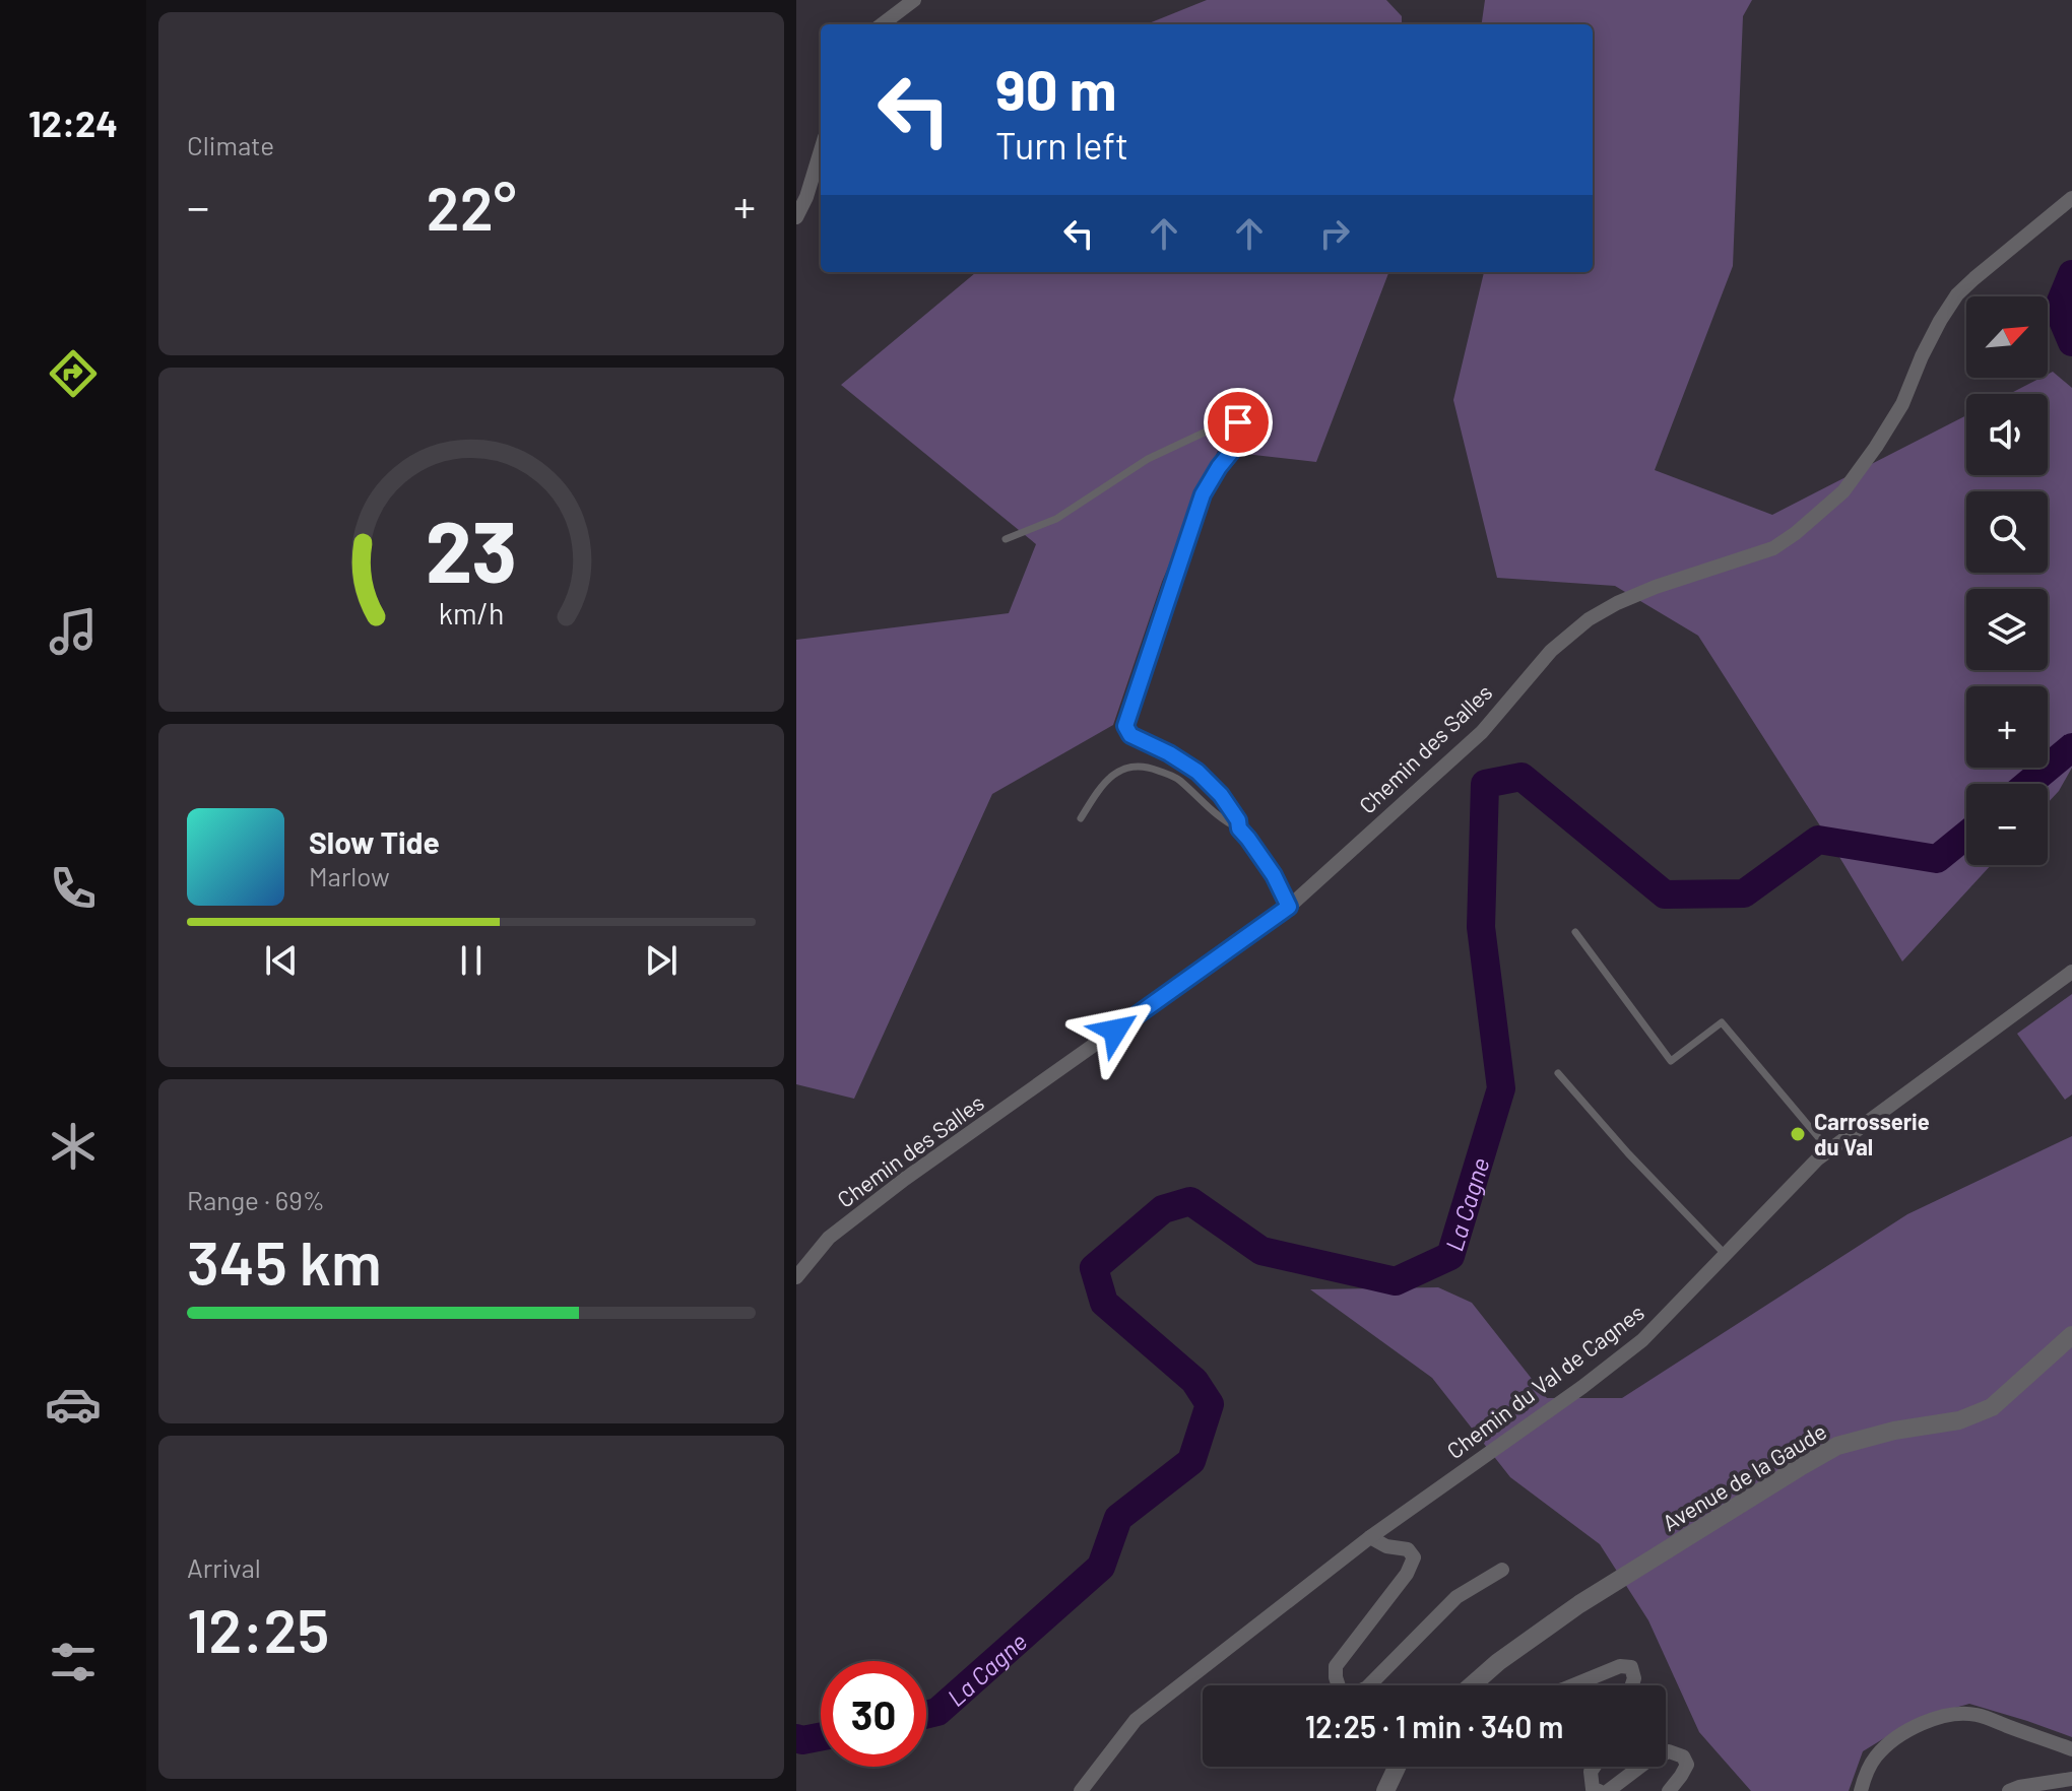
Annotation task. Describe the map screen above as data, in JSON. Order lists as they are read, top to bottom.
{
  "streets": {
    "street": ["Chemin des Salles", "Chemin du Val de Cagnes", "Avenue de la Gaude"]
  },
  "water": ["La Cagne"],
  "places": ["Carrosserie du Val"],
  "north": "top right",
  "page": {
    "tabs": "12:24",
    "tile": [
      "Climate",
      ["Range · 69%", "345 km"],
      ["Arrival", "12:25"]
    ],
    "turn": ["90 m", "Turn left"],
    "heat": ["−", "22°", "+"],
    "map_buttons": ["+", "−"],
    "song": ["Slow Tide", "Marlow"],
    "limit": "30",
    "trip": "12:25 · 1 min · 340 m",
    "gauge": ["23", "km/h"]
  }
}
